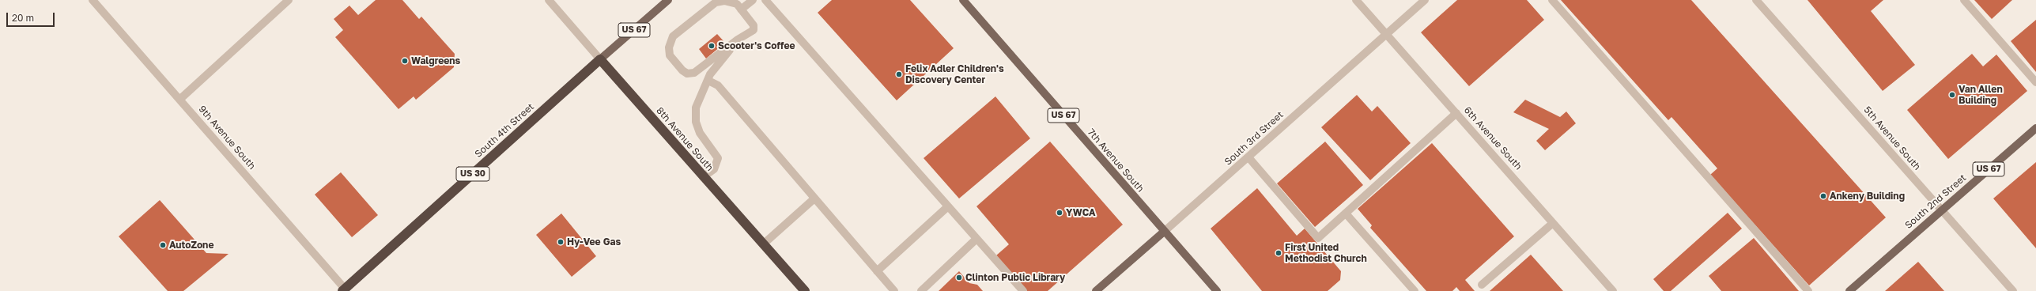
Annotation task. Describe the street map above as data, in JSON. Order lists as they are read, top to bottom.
{
  "streets": {
    "highway": ["South 4th Street", "8th Avenue South", "US 30"],
    "main road": [
      "US 67",
      "South 3rd Street",
      "7th Avenue South",
      "South 2nd Street"
    ],
    "street": ["9th Avenue South", "6th Avenue South", "5th Avenue South"]
  },
  "crossings": [
    ["South 4th Street", "9th Avenue South"],
    ["South 4th Street", "8th Avenue South"],
    ["South 3rd Street", "6th Avenue South"],
    ["South 3rd Street", "7th Avenue South"],
    ["5th Avenue South", "South 2nd Street"]
  ],
  "places": [
    "Scooter's Coffee",
    "Walgreens",
    "Felix Adler Children's Discovery Center",
    "Van Allen Building",
    "Ankeny Building",
    "YWCA",
    "Hy-Vee Gas",
    "AutoZone",
    "First United Methodist Church",
    "Clinton Public Library"
  ],
  "scale_bar": "20 m"
}
